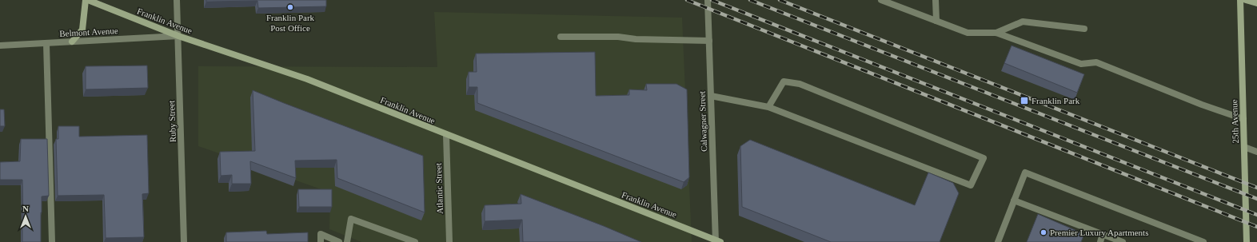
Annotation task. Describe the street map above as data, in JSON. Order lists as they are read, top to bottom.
{
  "streets": {
    "main road": ["Franklin Avenue", "25th Avenue"],
    "street": [
      "Belmont Avenue",
      "Ruby Street",
      "Calwagner Street",
      "Atlantic Street"
    ]
  },
  "crossings": [
    ["Franklin Avenue", "Belmont Avenue"],
    ["Franklin Avenue", "Ruby Street"],
    ["Franklin Avenue", "Calwagner Street"],
    ["Franklin Avenue", "Atlantic Street"],
    ["Belmont Avenue", "Ruby Street"]
  ],
  "places": {
    "other": ["Franklin Park Post Office", "Premier Luxury Apartments"],
    "transit": ["Franklin Park"]
  },
  "north": "top"
}
